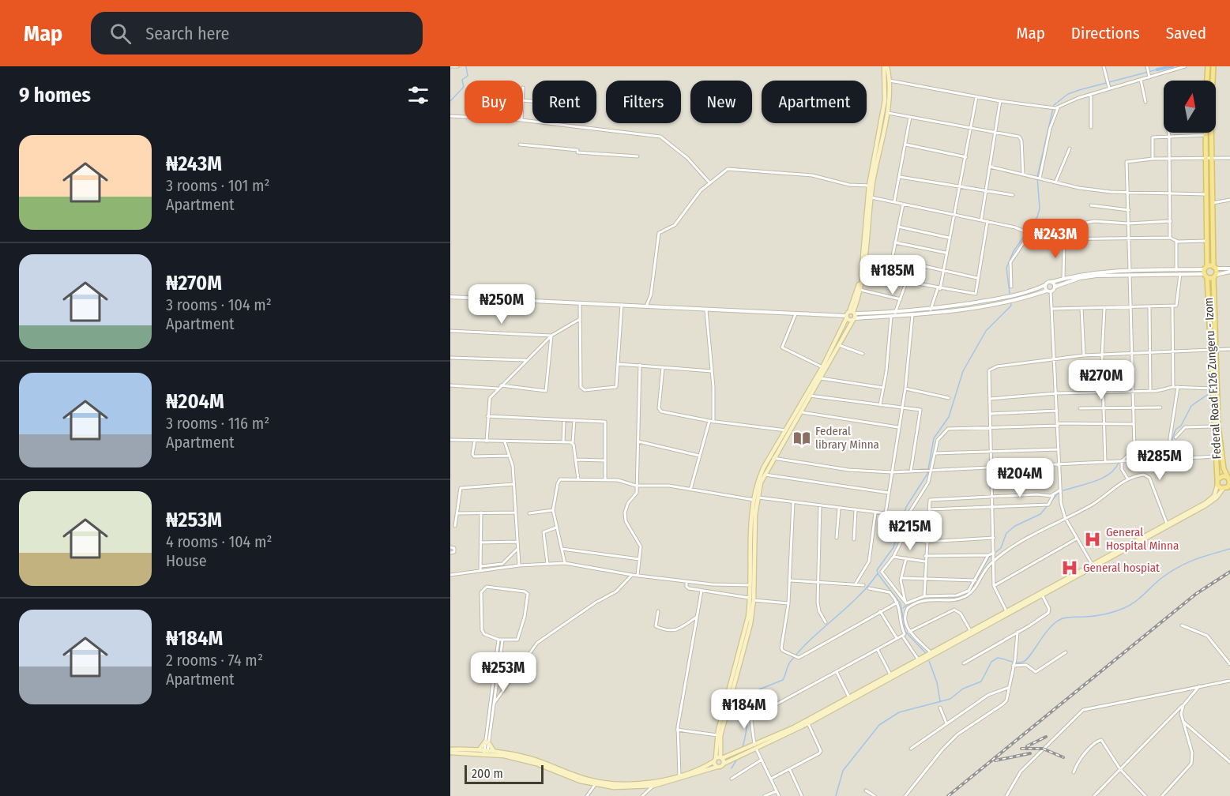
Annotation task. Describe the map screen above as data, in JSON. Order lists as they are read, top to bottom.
{
  "streets": {
    "main road": ["Federal Road F.126 Zungeru - Izom"]
  },
  "places": {
    "library": ["Federal library Minna"],
    "hospital": ["General Hospital Minna", "General hospiat"]
  },
  "scale_bar": "200 m",
  "north": "top",
  "page": {
    "header": "Map",
    "search": "Search here",
    "nav": ["Map", "Directions", "Saved"],
    "heading": "9 homes",
    "chip": [
      "Buy",
      "Rent",
      "Filters",
      "New",
      "Apartment"
    ],
    "list": [
      {
        "name": "₦243M",
        "note": "3 rooms · 101 m² · Apartment"
      },
      {
        "name": "₦270M",
        "note": "3 rooms · 104 m² · Apartment"
      },
      {
        "name": "₦204M",
        "note": "3 rooms · 116 m² · Apartment"
      },
      {
        "name": "₦253M",
        "note": "4 rooms · 104 m² · House"
      },
      {
        "name": "₦184M",
        "note": "2 rooms · 74 m² · Apartment"
      }
    ],
    "price": [
      "₦243M",
      "₦185M",
      "₦250M",
      "₦270M",
      "₦285M",
      "₦204M",
      "₦215M",
      "₦253M",
      "₦184M"
    ],
    "scale": "200 m"
  }
}
